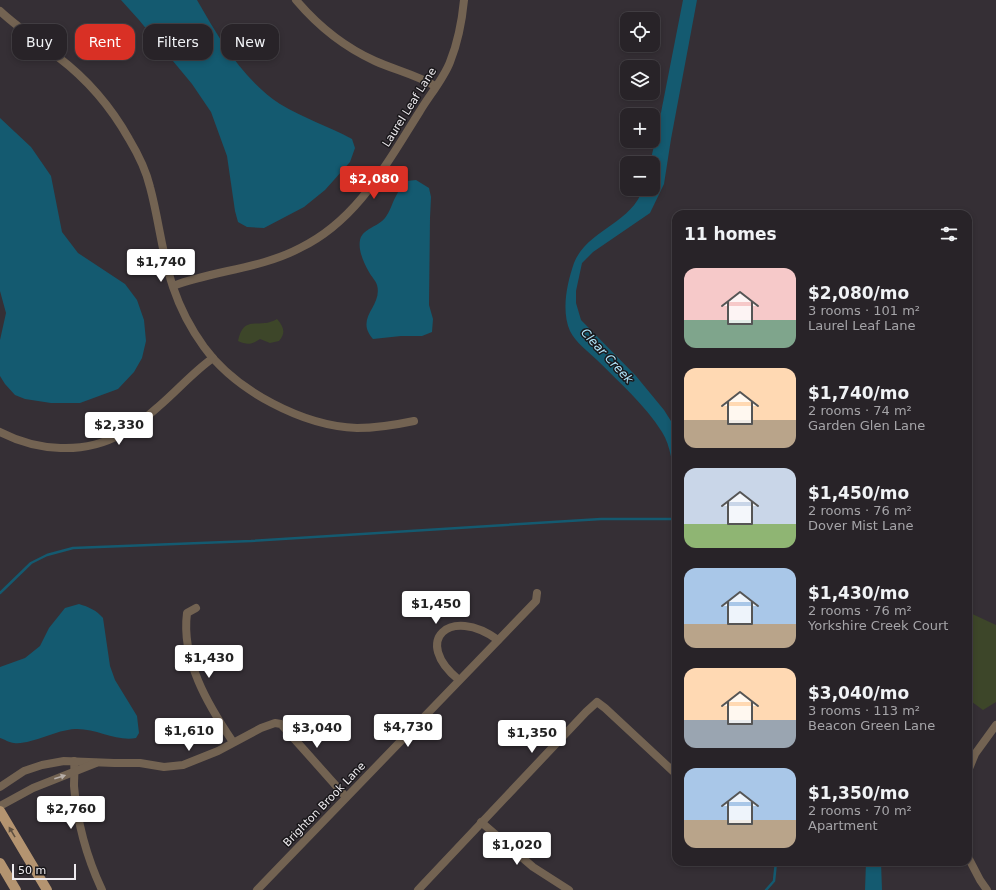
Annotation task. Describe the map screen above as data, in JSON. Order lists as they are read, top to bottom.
{
  "streets": {
    "street": ["Laurel Leaf Lane", "Brighton Brook Lane"]
  },
  "water": ["Clear Creek"],
  "scale_bar": "50 m",
  "page": {
    "map_buttons": ["+", "−"],
    "chip": [
      "Buy",
      "Rent",
      "Filters",
      "New"
    ],
    "price": [
      "$2,080",
      "$1,740",
      "$2,330",
      "$1,450",
      "$1,430",
      "$4,730",
      "$3,040",
      "$1,610",
      "$1,350",
      "$2,760",
      "$1,020"
    ],
    "heading": "11 homes",
    "list": [
      {
        "name": "$2,080/mo",
        "note": "3 rooms · 101 m² · Laurel Leaf Lane"
      },
      {
        "name": "$1,740/mo",
        "note": "2 rooms · 74 m² · Garden Glen Lane"
      },
      {
        "name": "$1,450/mo",
        "note": "2 rooms · 76 m² · Dover Mist Lane"
      },
      {
        "name": "$1,430/mo",
        "note": "2 rooms · 76 m² · Yorkshire Creek Court"
      },
      {
        "name": "$3,040/mo",
        "note": "3 rooms · 113 m² · Beacon Green Lane"
      },
      {
        "name": "$1,350/mo",
        "note": "2 rooms · 70 m² · Apartment"
      }
    ],
    "scale": "50 m"
  }
}
